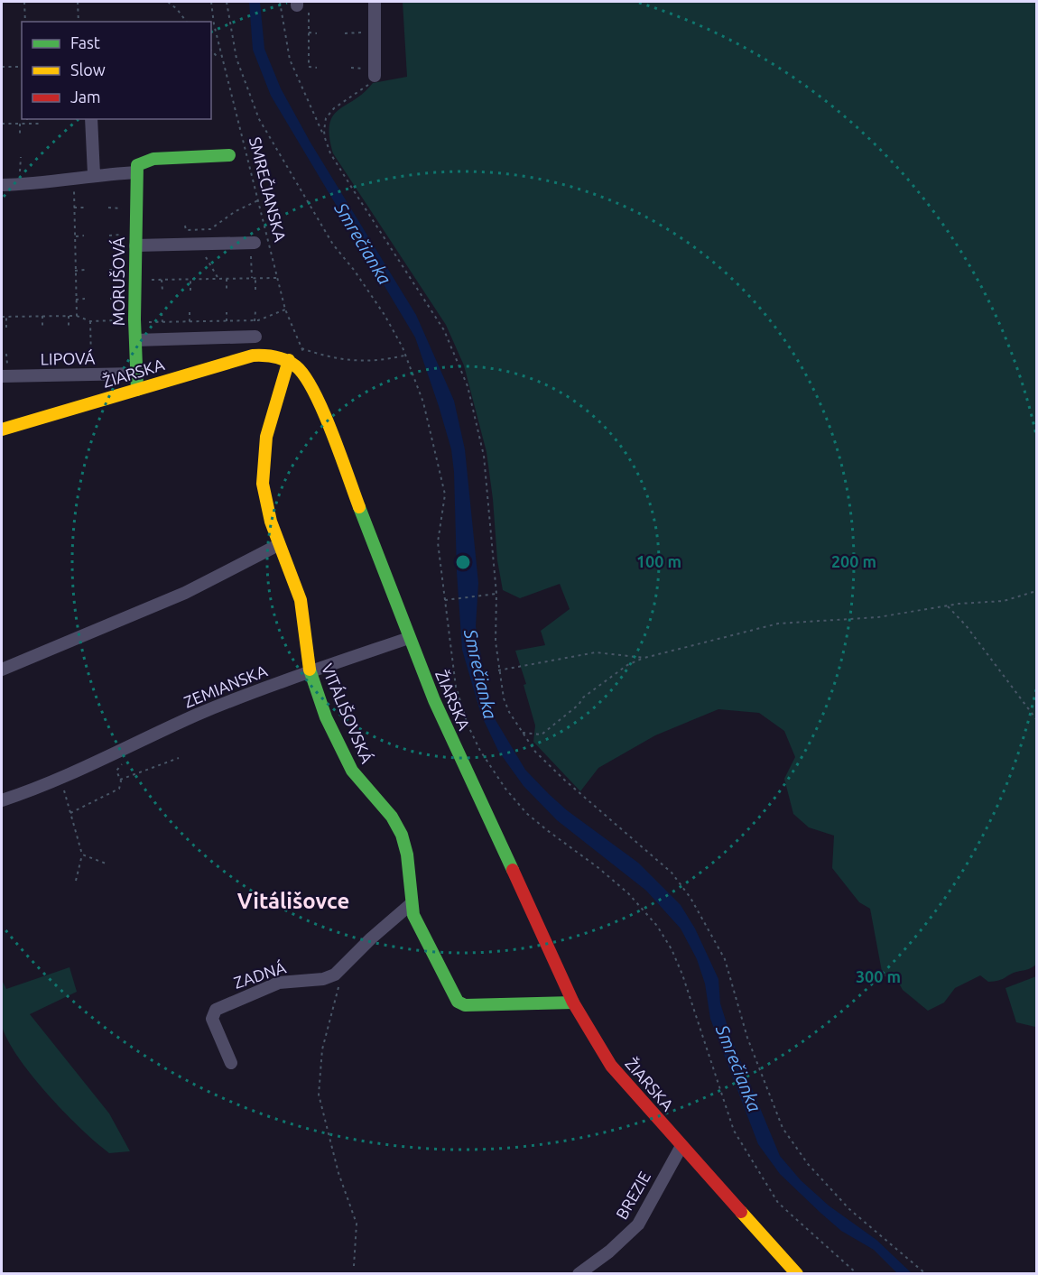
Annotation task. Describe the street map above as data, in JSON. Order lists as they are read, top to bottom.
{
  "streets": {
    "street": [
      "MORUŠOVÁ",
      "LIPOVÁ",
      "ŽIARSKA",
      "ZEMIANSKA",
      "VITÁLIŠOVSKÁ",
      "ZADNÁ",
      "BREZIE"
    ],
    "path": ["SMREČIANSKA"]
  },
  "crossings": [
    ["MORUŠOVÁ", "LIPOVÁ"],
    ["MORUŠOVÁ", "ŽIARSKA"],
    ["ŽIARSKA", "ZEMIANSKA"],
    ["ŽIARSKA", "VITÁLIŠOVSKÁ"],
    ["ŽIARSKA", "BREZIE"],
    ["ZEMIANSKA", "VITÁLIŠOVSKÁ"],
    ["VITÁLIŠOVSKÁ", "ZADNÁ"]
  ],
  "districts": ["Vitálišovce"],
  "water": ["Smrečianka"],
  "legend": ["Fast", "Slow", "Jam"],
  "rings": ["100 m", "200 m", "300 m"]
}
